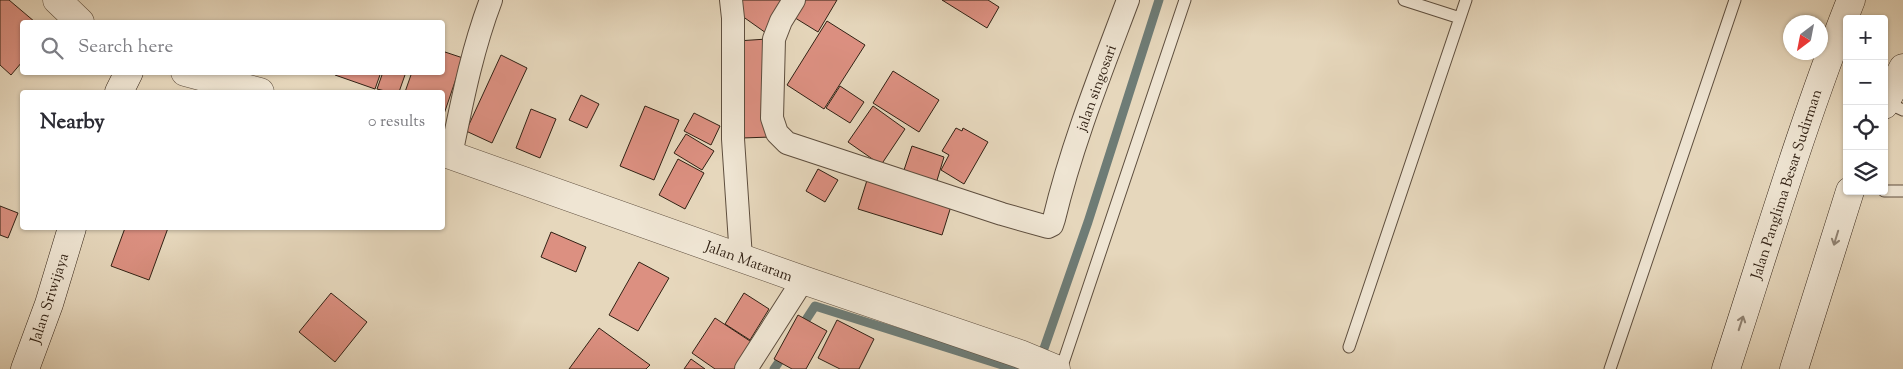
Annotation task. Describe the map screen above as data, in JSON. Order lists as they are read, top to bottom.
{
  "streets": {
    "main road": ["Jalan Panglima Besar Sudirman", "Jalan Mataram", "Jalan Sriwijaya"],
    "street": ["jalan singosari"]
  },
  "north": "bottom left",
  "page": {
    "map_buttons": ["+", "−"],
    "search": "Search here",
    "heading": ["Nearby", "0 results"]
  }
}
